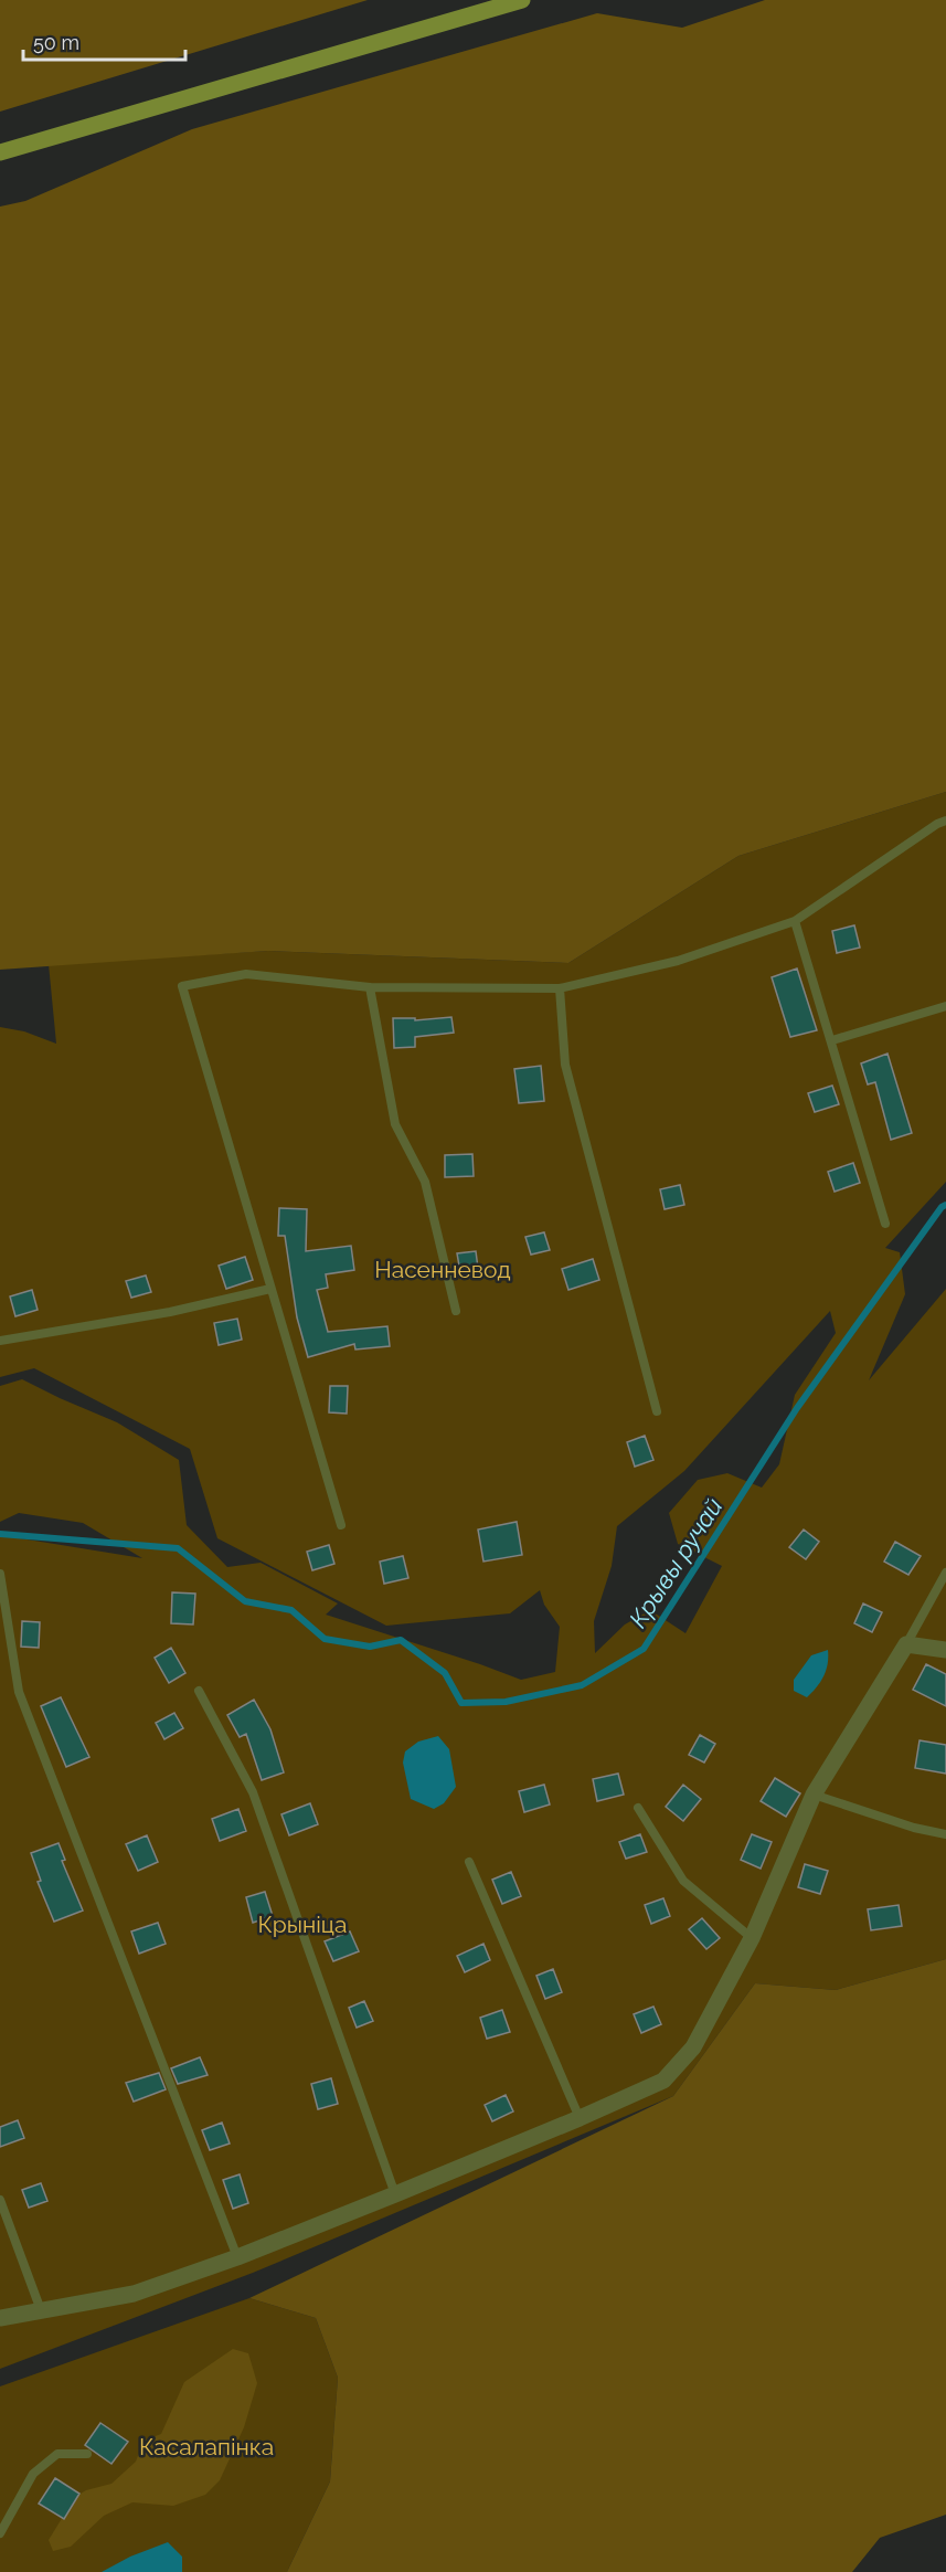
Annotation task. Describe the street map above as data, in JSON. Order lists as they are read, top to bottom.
{
  "water": ["Крывы ручай"],
  "parks": ["Насенневод", "Крыніца", "Касалапінка"],
  "scale_bar": "50 m"
}
